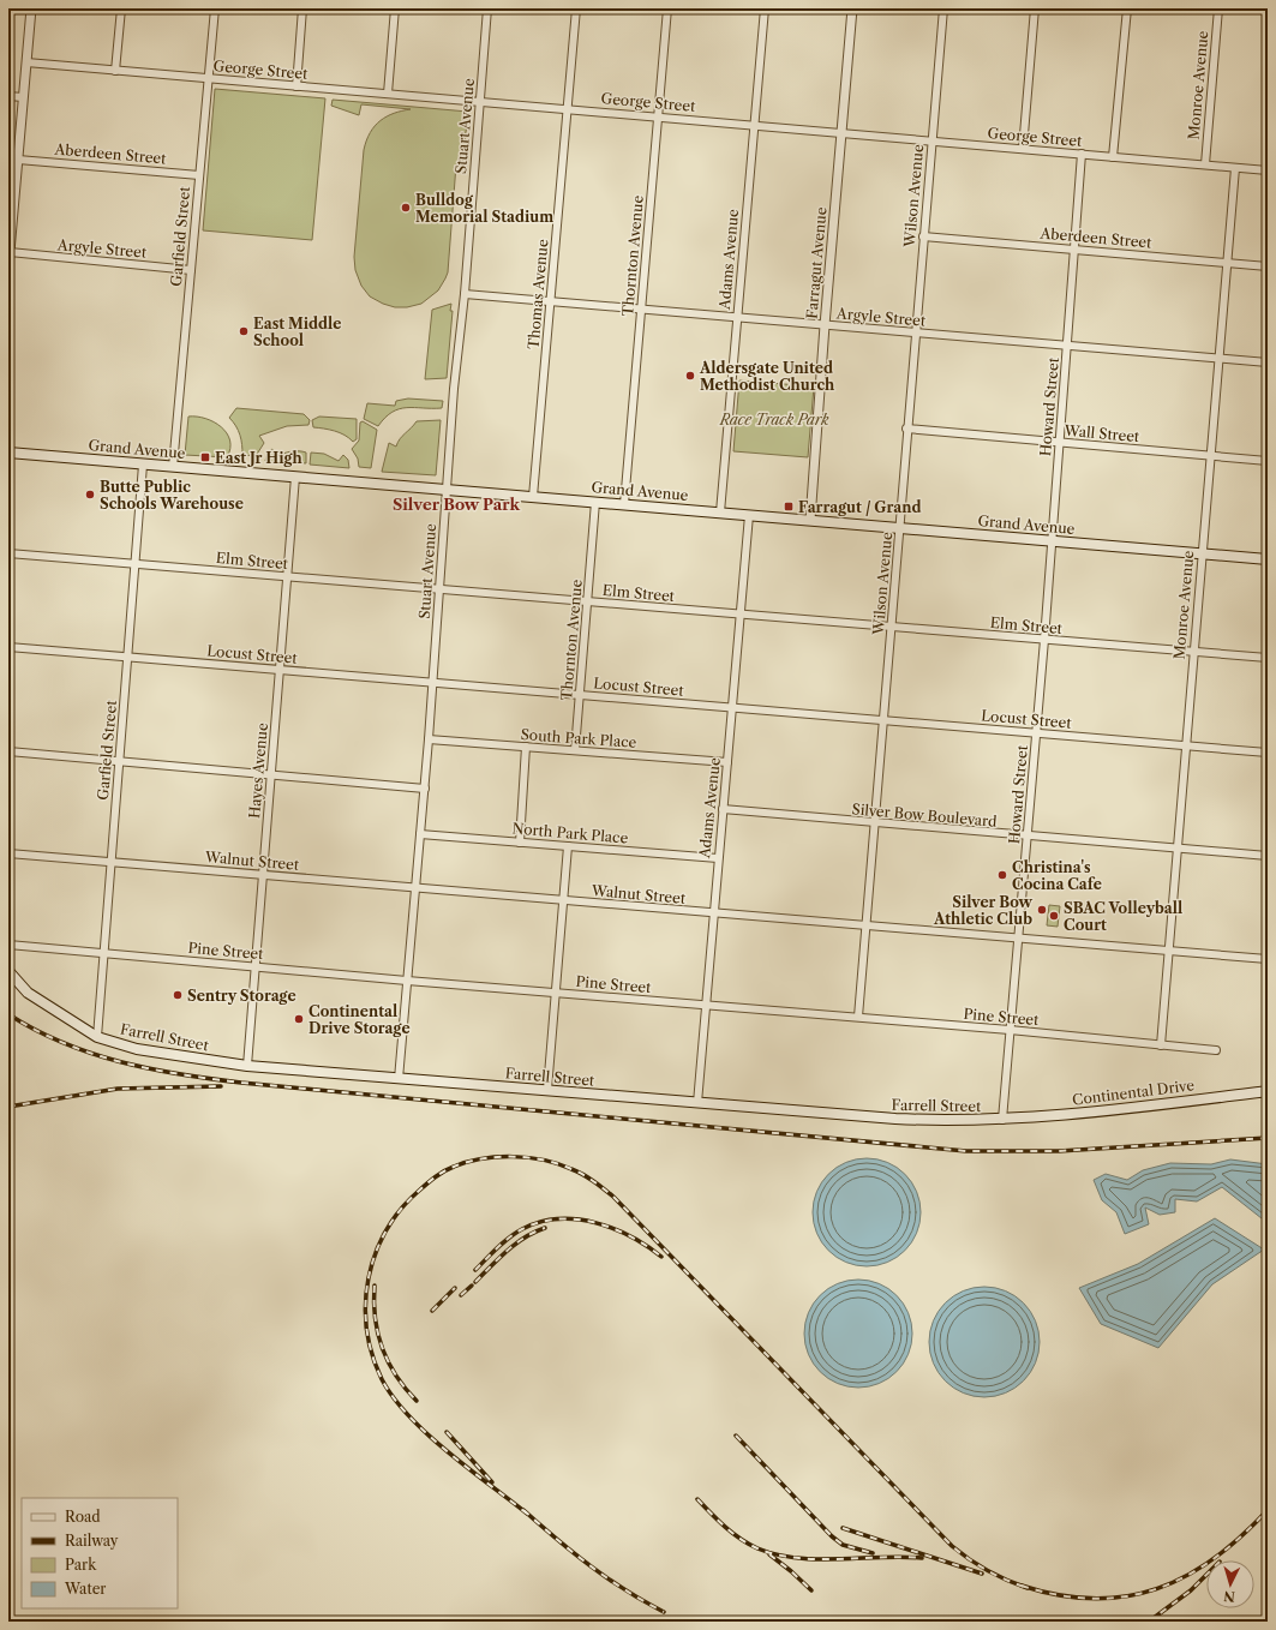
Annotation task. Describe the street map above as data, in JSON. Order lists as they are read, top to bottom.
{
  "streets": {
    "main road": ["Grand Avenue", "Farrell Street", "Continental Drive"],
    "street": [
      "George Street",
      "Monroe Avenue",
      "Stuart Avenue",
      "Aberdeen Street",
      "Wilson Avenue",
      "Garfield Street",
      "Argyle Street",
      "Thornton Avenue",
      "Adams Avenue",
      "Farragut Avenue",
      "Thomas Avenue",
      "Howard Street",
      "Wall Street",
      "Elm Street",
      "Locust Street",
      "South Park Place",
      "Hayes Avenue",
      "Silver Bow Boulevard",
      "North Park Place",
      "Walnut Street",
      "Pine Street"
    ]
  },
  "crossings": [
    ["George Street", "Monroe Avenue"],
    ["George Street", "Stuart Avenue"],
    ["George Street", "Wilson Avenue"],
    ["George Street", "Garfield Street"],
    ["George Street", "Thornton Avenue"],
    ["George Street", "Adams Avenue"],
    ["George Street", "Farragut Avenue"],
    ["George Street", "Thomas Avenue"],
    ["George Street", "Howard Street"],
    ["Monroe Avenue", "Aberdeen Street"],
    ["Monroe Avenue", "Argyle Street"],
    ["Monroe Avenue", "Wall Street"],
    ["Monroe Avenue", "Grand Avenue"],
    ["Monroe Avenue", "Elm Street"],
    ["Monroe Avenue", "Locust Street"],
    ["Monroe Avenue", "Silver Bow Boulevard"],
    ["Monroe Avenue", "Walnut Street"],
    ["Monroe Avenue", "Pine Street"],
    ["Stuart Avenue", "Argyle Street"],
    ["Stuart Avenue", "Grand Avenue"],
    ["Stuart Avenue", "Elm Street"],
    ["Stuart Avenue", "Locust Street"],
    ["Stuart Avenue", "South Park Place"],
    ["Stuart Avenue", "North Park Place"],
    ["Stuart Avenue", "Walnut Street"],
    ["Stuart Avenue", "Pine Street"],
    ["Stuart Avenue", "Farrell Street"],
    ["Aberdeen Street", "Wilson Avenue"],
    ["Aberdeen Street", "Garfield Street"],
    ["Aberdeen Street", "Howard Street"],
    ["Wilson Avenue", "Argyle Street"],
    ["Wilson Avenue", "Wall Street"],
    ["Wilson Avenue", "Grand Avenue"],
    ["Wilson Avenue", "Elm Street"],
    ["Wilson Avenue", "Locust Street"],
    ["Wilson Avenue", "Silver Bow Boulevard"],
    ["Wilson Avenue", "Walnut Street"],
    ["Wilson Avenue", "Pine Street"],
    ["Garfield Street", "Argyle Street"],
    ["Garfield Street", "Grand Avenue"],
    ["Garfield Street", "Elm Street"],
    ["Garfield Street", "Locust Street"],
    ["Garfield Street", "Walnut Street"],
    ["Garfield Street", "Pine Street"],
    ["Garfield Street", "Farrell Street"],
    ["Argyle Street", "Thornton Avenue"],
    ["Argyle Street", "Adams Avenue"],
    ["Argyle Street", "Farragut Avenue"],
    ["Argyle Street", "Thomas Avenue"],
    ["Argyle Street", "Howard Street"],
    ["Thornton Avenue", "Grand Avenue"],
    ["Thornton Avenue", "Elm Street"],
    ["Thornton Avenue", "Locust Street"],
    ["Thornton Avenue", "South Park Place"],
    ["Adams Avenue", "Grand Avenue"],
    ["Adams Avenue", "Elm Street"],
    ["Adams Avenue", "Locust Street"],
    ["Adams Avenue", "South Park Place"],
    ["Adams Avenue", "Silver Bow Boulevard"],
    ["Adams Avenue", "North Park Place"],
    ["Adams Avenue", "Walnut Street"],
    ["Adams Avenue", "Pine Street"],
    ["Adams Avenue", "Farrell Street"],
    ["Farragut Avenue", "Grand Avenue"],
    ["Thomas Avenue", "Grand Avenue"],
    ["Howard Street", "Wall Street"],
    ["Howard Street", "Grand Avenue"],
    ["Howard Street", "Elm Street"],
    ["Howard Street", "Locust Street"],
    ["Howard Street", "Silver Bow Boulevard"],
    ["Howard Street", "Walnut Street"],
    ["Howard Street", "Pine Street"],
    ["Howard Street", "Farrell Street"],
    ["Howard Street", "Continental Drive"],
    ["Grand Avenue", "Hayes Avenue"],
    ["Elm Street", "Hayes Avenue"],
    ["Locust Street", "Hayes Avenue"],
    ["Hayes Avenue", "Walnut Street"],
    ["Hayes Avenue", "Pine Street"],
    ["Hayes Avenue", "Farrell Street"],
    ["Farrell Street", "Continental Drive"]
  ],
  "districts": ["Silver Bow Park"],
  "parks": ["Race Track Park"],
  "places": {
    "other": [
      "Bulldog Memorial Stadium",
      "East Middle School",
      "Aldersgate United Methodist Church",
      "Butte Public Schools Warehouse",
      "Christina's Cocina Cafe",
      "Silver Bow Athletic Club",
      "SBAC Volleyball Court",
      "Sentry Storage",
      "Continental Drive Storage"
    ],
    "transit": ["East Jr High", "Farragut / Grand"]
  },
  "legend": [
    "Road",
    "Railway",
    "Park",
    "Water"
  ],
  "north": "bottom"
}
